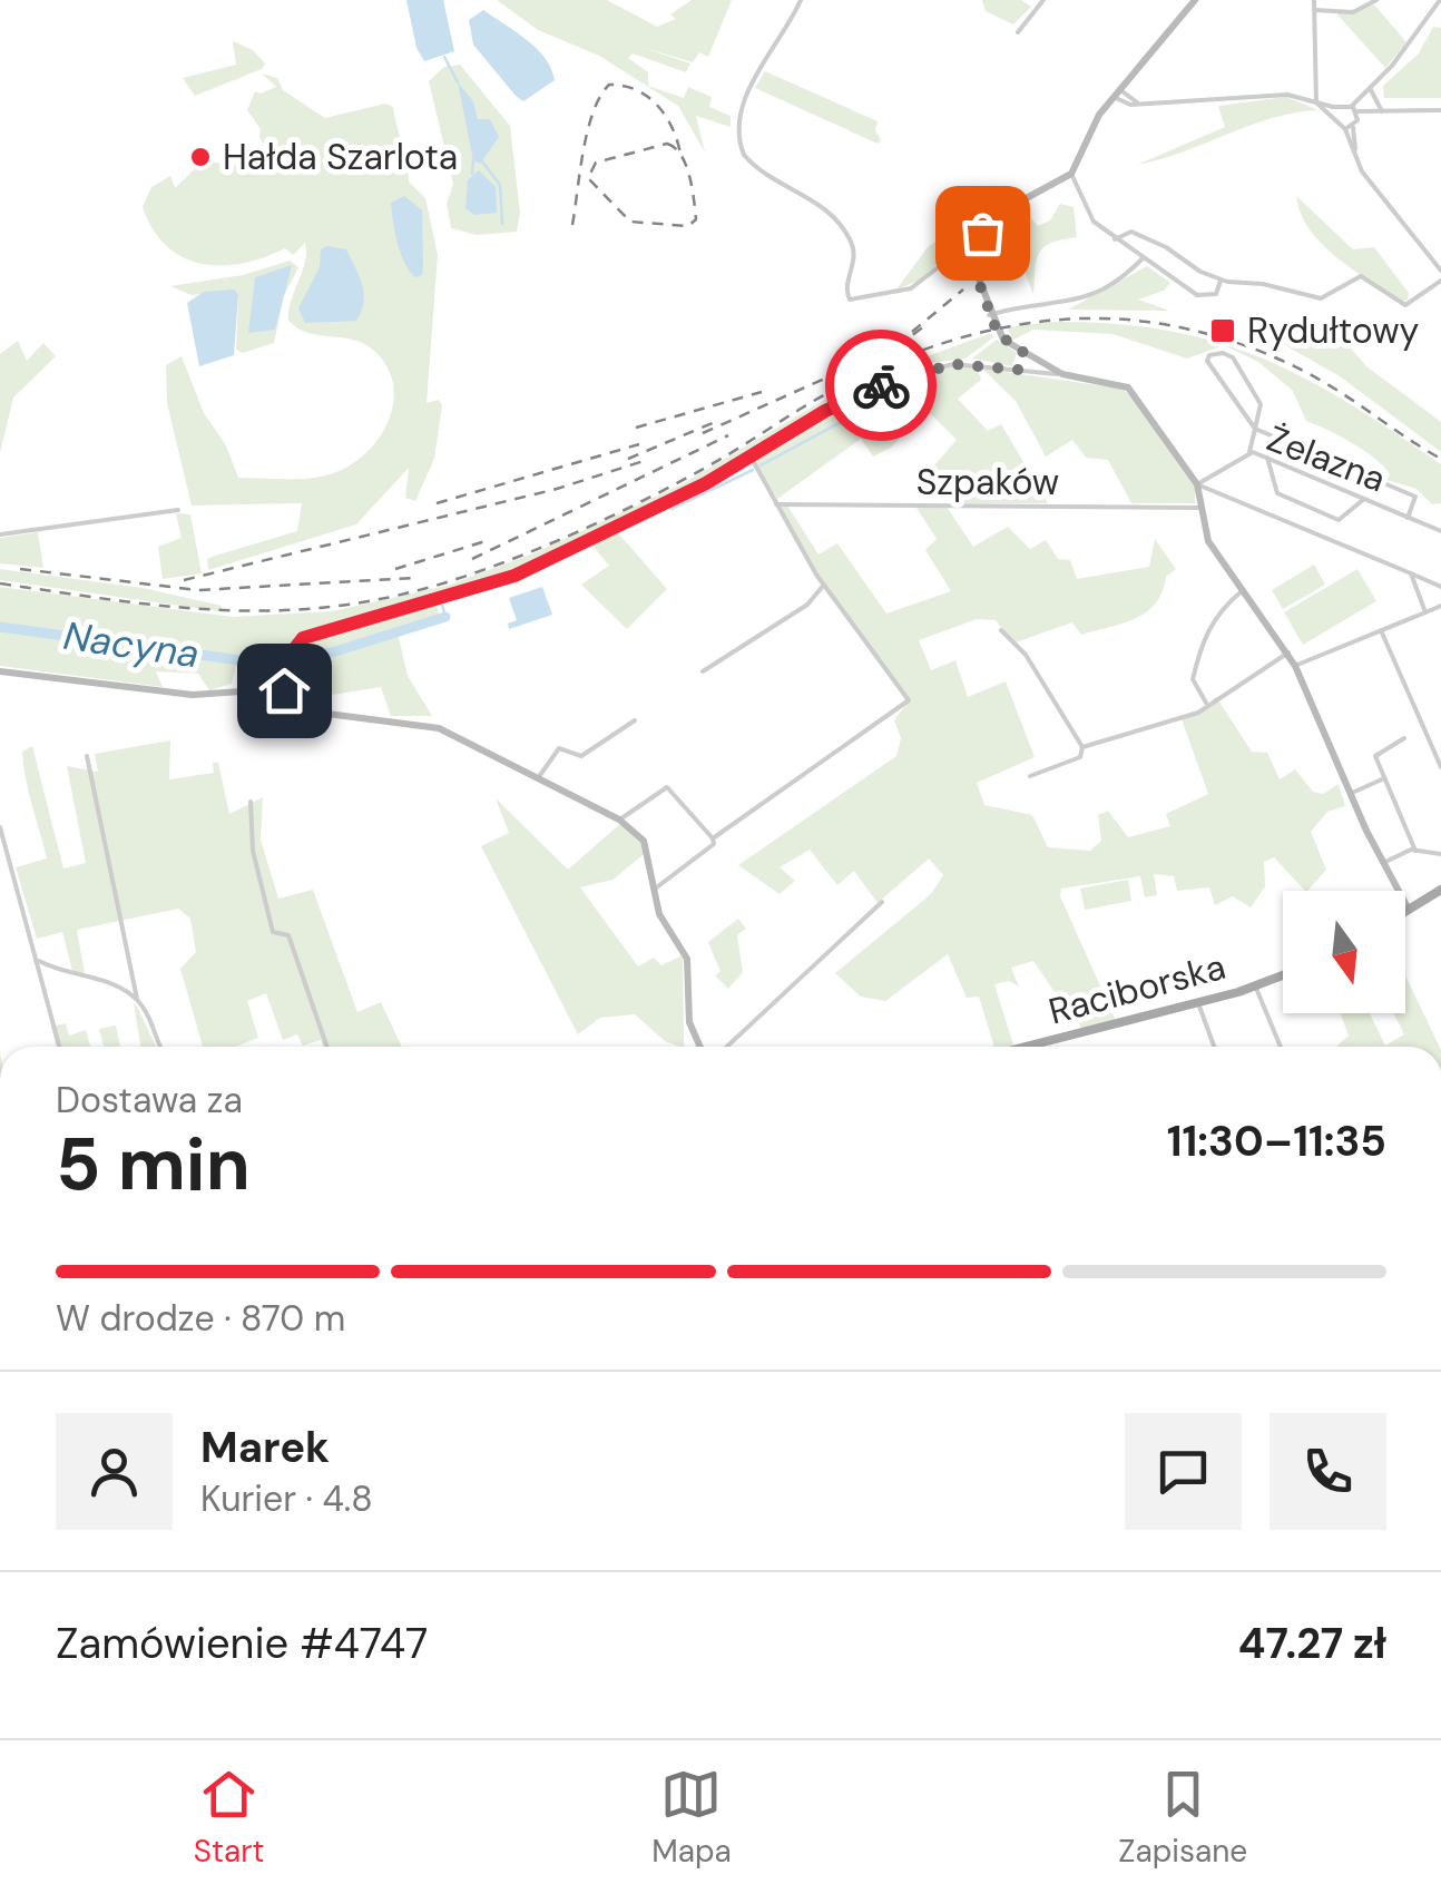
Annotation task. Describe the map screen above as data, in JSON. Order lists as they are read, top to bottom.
{
  "streets": {
    "main road": ["Raciborska"],
    "street": ["Żelazna", "Szpaków"]
  },
  "water": ["Nacyna"],
  "places": {
    "other": ["Hałda Szarlota"],
    "transit": ["Rydułtowy"]
  },
  "north": "bottom",
  "page": {
    "heading": ["5 min", "Dostawa za", "11:30–11:35"],
    "panel": [
      "Marek",
      "Kurier · 4.8",
      "Zamówienie #4747",
      "47.27 zł"
    ],
    "bar": "W drodze · 870 m",
    "tabs": ["Start", "Mapa", "Zapisane"]
  }
}
